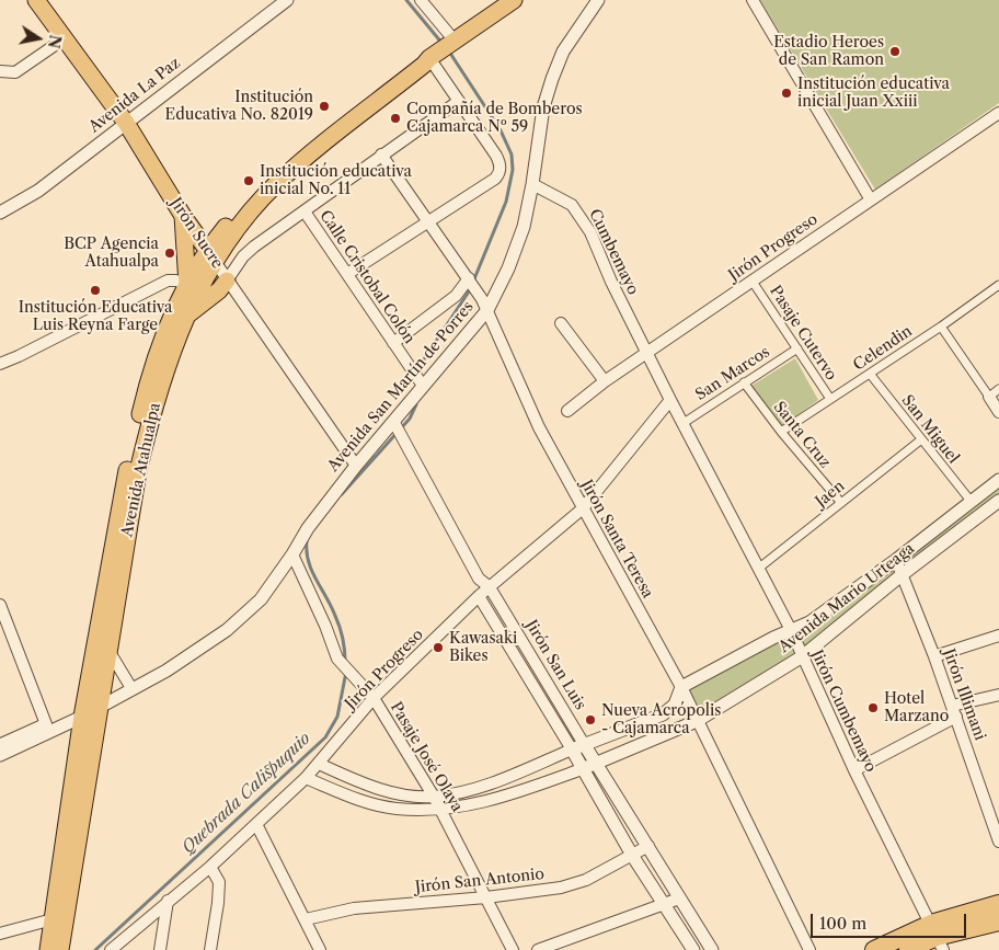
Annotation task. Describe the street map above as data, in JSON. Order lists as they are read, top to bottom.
{
  "streets": {
    "main road": ["Jirón Sucre", "Avenida Atahualpa"],
    "street": [
      "Avenida La Paz",
      "Jirón Progreso",
      "Cumbemayo",
      "Calle Cristobal Colón",
      "Pasaje Cutervo",
      "Celendin",
      "San Marcos",
      "Avenida San Martín de Porres",
      "San Miguel",
      "Santa Cruz",
      "Jaen",
      "Jirón Santa Teresa",
      "Avenida Mario Urteaga",
      "Jirón San Luis",
      "Jirón Illimani",
      "Jirón Cumbemayo",
      "Pasaje José Olaya",
      "Jirón San Antonio"
    ]
  },
  "crossings": [
    ["Avenida La Paz", "Jirón Sucre"],
    ["Jirón Sucre", "Avenida San Martín de Porres"],
    ["Jirón Sucre", "Avenida Atahualpa"],
    ["Jirón Progreso", "Cumbemayo"],
    ["Jirón Progreso", "Pasaje Cutervo"],
    ["Jirón Progreso", "Jirón Santa Teresa"],
    ["Jirón Progreso", "Avenida Mario Urteaga"],
    ["Jirón Progreso", "Jirón San Luis"],
    ["Jirón Progreso", "Jirón Cumbemayo"],
    ["Jirón Progreso", "Pasaje José Olaya"],
    ["Cumbemayo", "Avenida San Martín de Porres"],
    ["Cumbemayo", "Jirón Cumbemayo"],
    ["Calle Cristobal Colón", "Avenida San Martín de Porres"],
    ["Pasaje Cutervo", "Celendin"],
    ["Pasaje Cutervo", "San Marcos"],
    ["Celendin", "San Miguel"],
    ["Celendin", "Santa Cruz"],
    ["San Marcos", "Santa Cruz"],
    ["San Marcos", "Jirón Cumbemayo"],
    ["Avenida San Martín de Porres", "Avenida Atahualpa"],
    ["Avenida San Martín de Porres", "Jirón Santa Teresa"],
    ["Avenida San Martín de Porres", "Jirón San Luis"],
    ["Avenida San Martín de Porres", "Pasaje José Olaya"],
    ["San Miguel", "Jaen"],
    ["San Miguel", "Avenida Mario Urteaga"],
    ["Santa Cruz", "Jaen"],
    ["Jaen", "Jirón Cumbemayo"],
    ["Jirón Santa Teresa", "Avenida Mario Urteaga"],
    ["Avenida Mario Urteaga", "Jirón San Luis"],
    ["Avenida Mario Urteaga", "Jirón Illimani"],
    ["Avenida Mario Urteaga", "Jirón Cumbemayo"],
    ["Avenida Mario Urteaga", "Pasaje José Olaya"],
    ["Jirón San Luis", "Jirón San Antonio"],
    ["Pasaje José Olaya", "Jirón San Antonio"]
  ],
  "water": ["Quebrada Calispuquio"],
  "places": [
    "Estadio Heroes de San Ramon",
    "Institución educativa inicial Juan Xxiii",
    "Institución Educativa No. 82019",
    "Compañía de Bomberos Cajamarca Nº 59",
    "Institución educativa inicial No. 11",
    "BCP Agencia Atahualpa",
    "Institución Educativa Luis Reyna Farge",
    "Kawasaki Bikes",
    "Hotel Marzano",
    "Nueva Acrópolis - Cajamarca"
  ],
  "scale_bar": "100 m",
  "north": "right"
}
